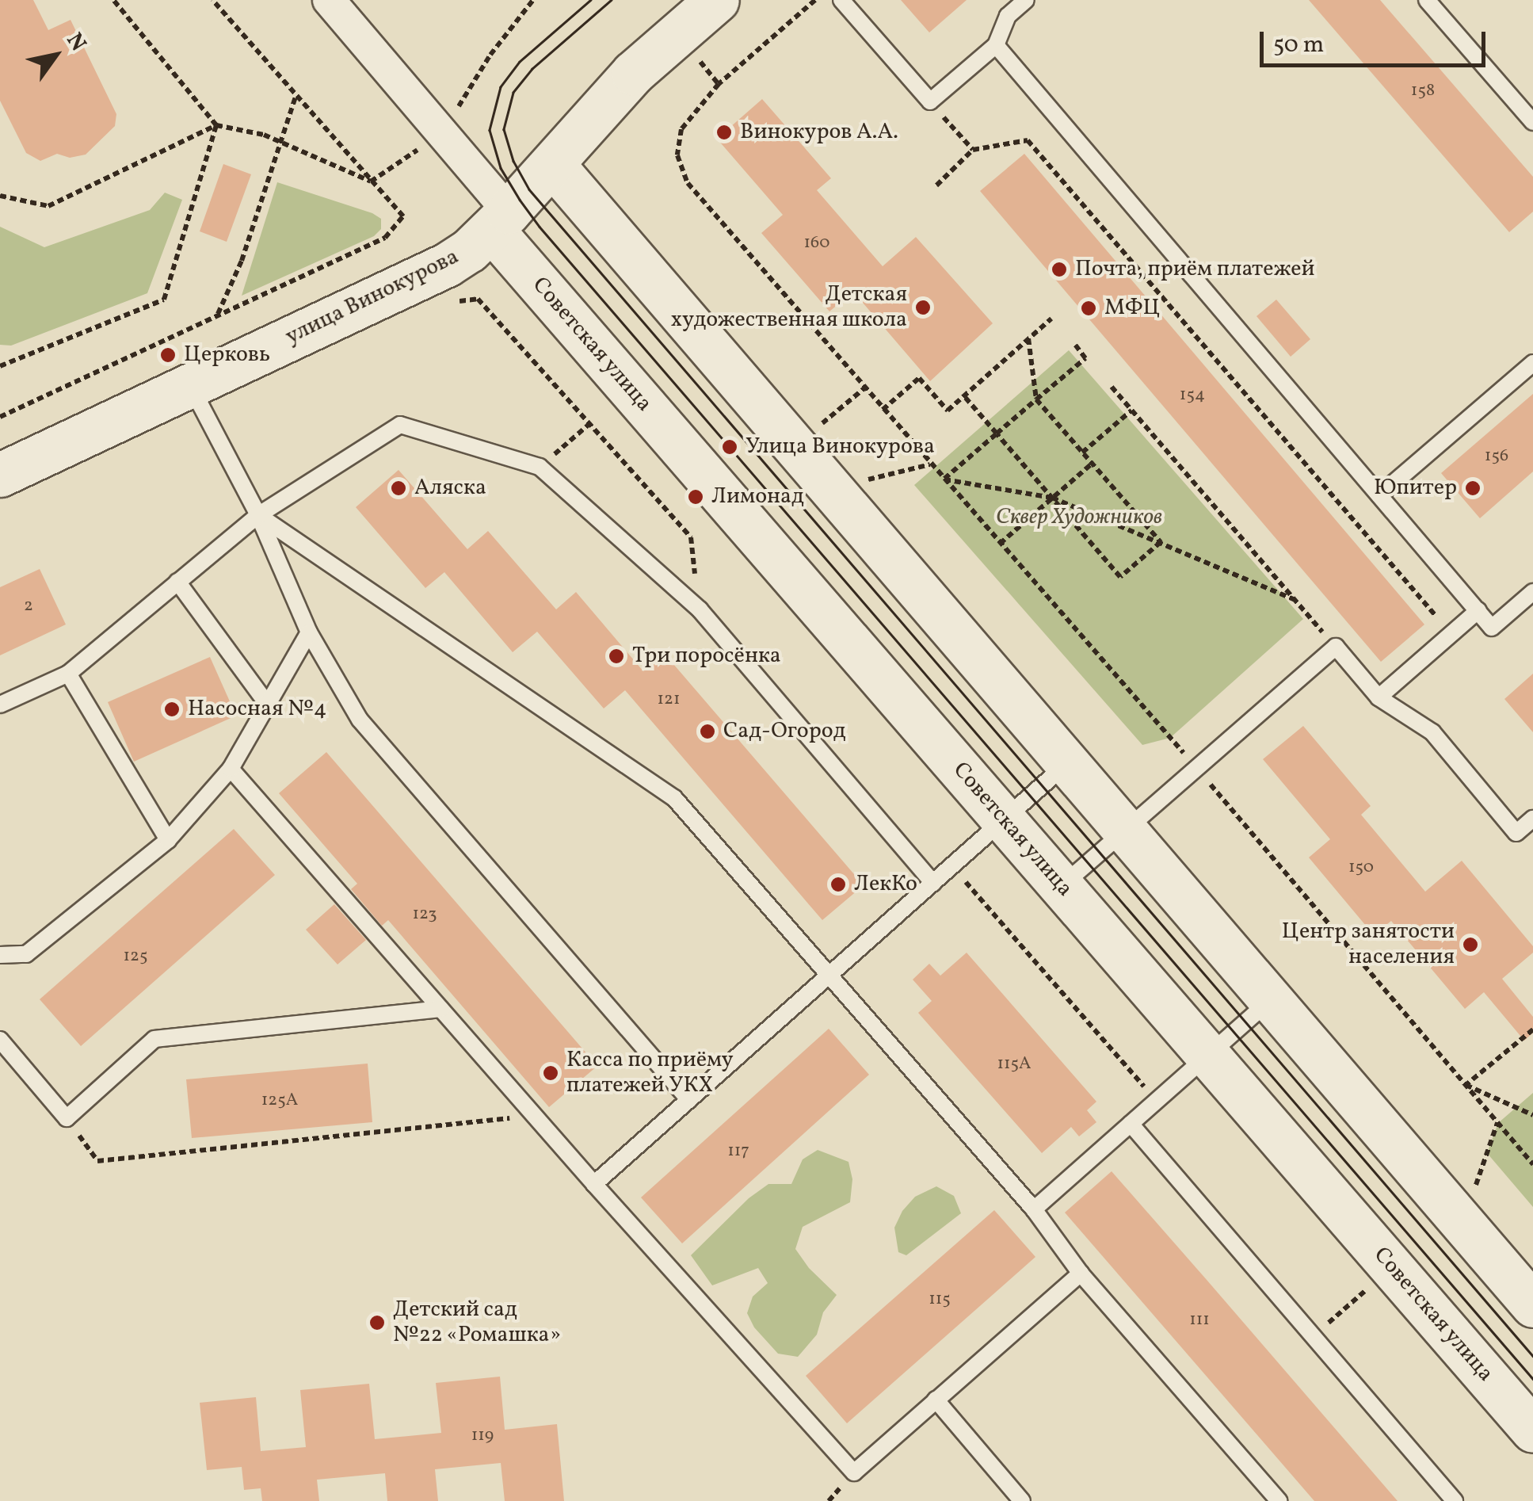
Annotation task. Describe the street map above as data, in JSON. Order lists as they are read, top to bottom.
{
  "streets": {
    "main road": ["улица Винокурова", "Советская улица"]
  },
  "crossings": [
    ["улица Винокурова", "Советская улица"]
  ],
  "parks": ["Сквер Художников"],
  "places": [
    "Винокуров А.А.",
    "Почта, приём платежей",
    "Детская художественная школа",
    "МФЦ",
    "Церковь",
    "Улица Винокурова",
    "Аляска",
    "Юпитер",
    "Лимонад",
    "Три поросёнка",
    "Насосная №4",
    "Сад-Огород",
    "ЛекКо",
    "Центр занятости населения",
    "Касса по приёму платежей УКХ",
    "Детский сад №22 «Ромашка»"
  ],
  "house_numbers": [
    "158",
    "160",
    "154",
    "156",
    "2",
    "121",
    "150",
    "123",
    "125",
    "115А",
    "125А",
    "117",
    "115",
    "111",
    "119"
  ],
  "scale_bar": "50 m",
  "north": "top right"
}
